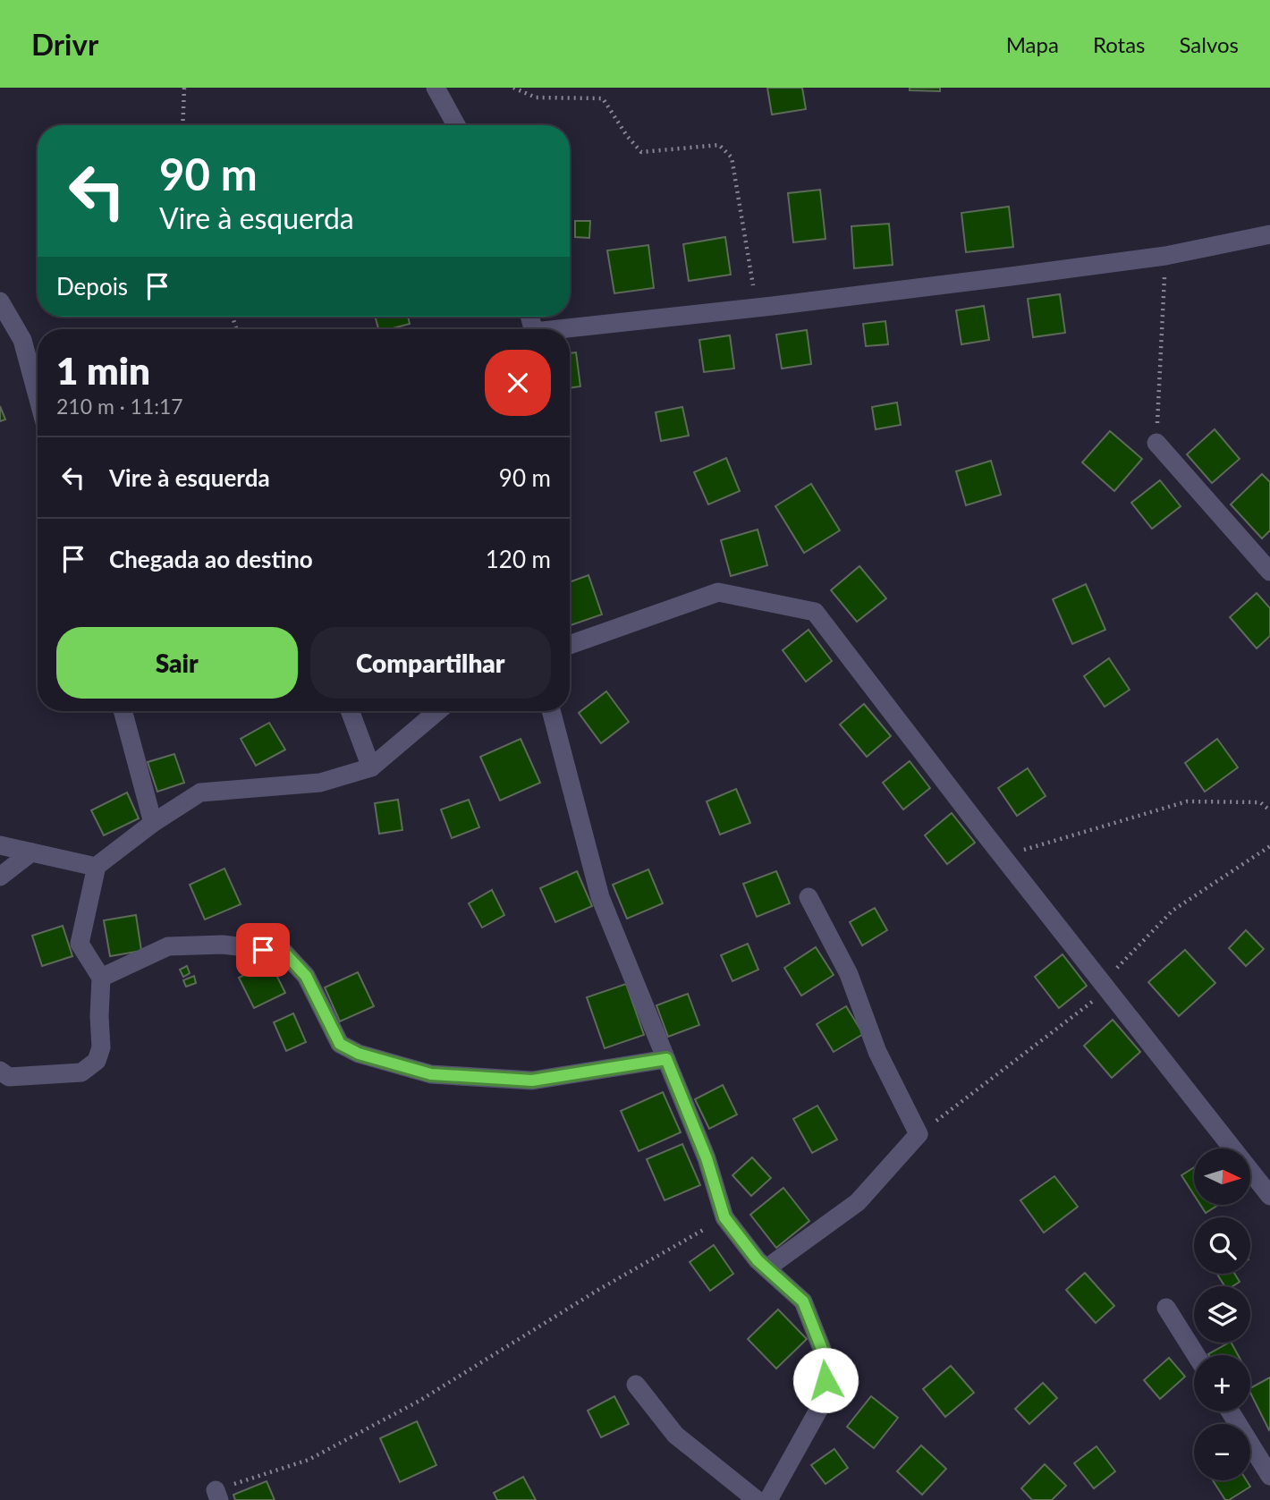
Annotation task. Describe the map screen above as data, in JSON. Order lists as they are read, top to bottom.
{
  "north": "right",
  "page": {
    "header": "Drivr",
    "nav": ["Mapa", "Rotas", "Salvos"],
    "turn": ["90 m", "Vire à esquerda"],
    "then": "Depois",
    "heading": ["1 min", "210 m · 11:17"],
    "list": [
      {
        "name": "Vire à esquerda",
        "value": "90 m"
      },
      {
        "name": "Chegada ao destino",
        "value": "120 m"
      }
    ],
    "buttons": ["Sair", "Compartilhar"],
    "map_buttons": ["+", "−"]
  }
}
